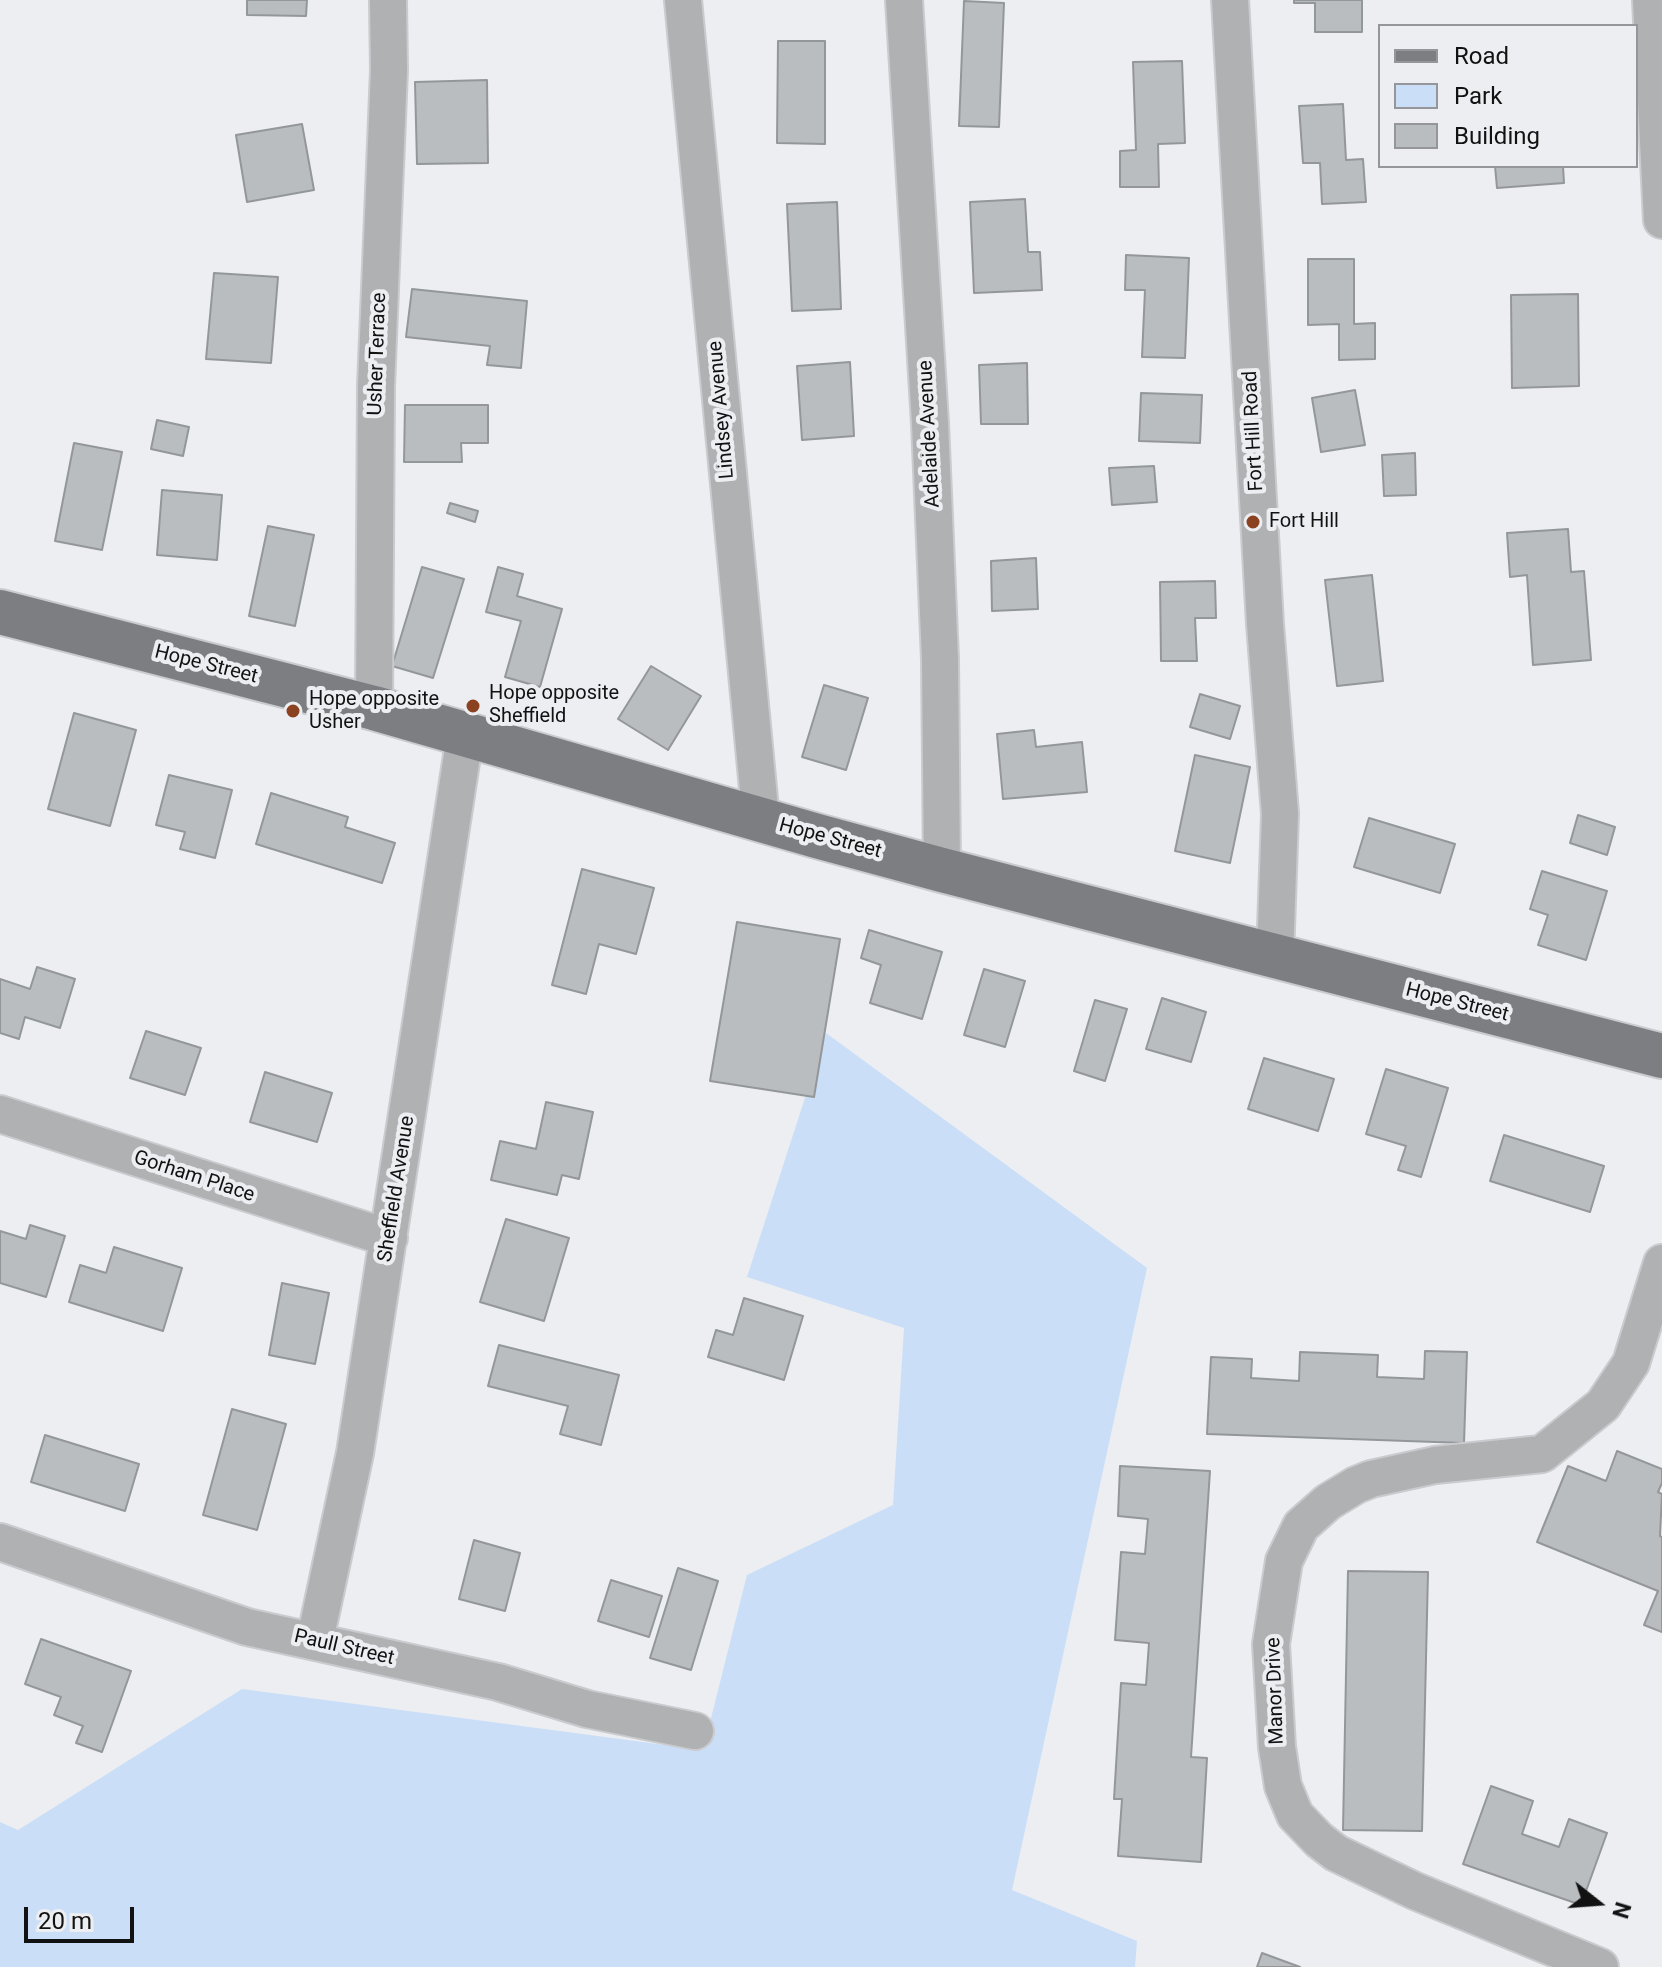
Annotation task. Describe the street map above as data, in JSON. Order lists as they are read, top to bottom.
{
  "streets": {
    "main road": ["Hope Street"],
    "street": [
      "Usher Terrace",
      "Lindsey Avenue",
      "Fort Hill Road",
      "Adelaide Avenue",
      "Gorham Place",
      "Sheffield Avenue",
      "Paull Street",
      "Manor Drive"
    ]
  },
  "crossings": [
    ["Usher Terrace", "Hope Street"],
    ["Lindsey Avenue", "Hope Street"],
    ["Fort Hill Road", "Hope Street"],
    ["Adelaide Avenue", "Hope Street"],
    ["Hope Street", "Sheffield Avenue"],
    ["Gorham Place", "Sheffield Avenue"],
    ["Sheffield Avenue", "Paull Street"]
  ],
  "places": ["Fort Hill", "Hope opposite Sheffield", "Hope opposite Usher"],
  "legend": ["Road", "Park", "Building"],
  "scale_bar": "20 m",
  "north": "right"
}
